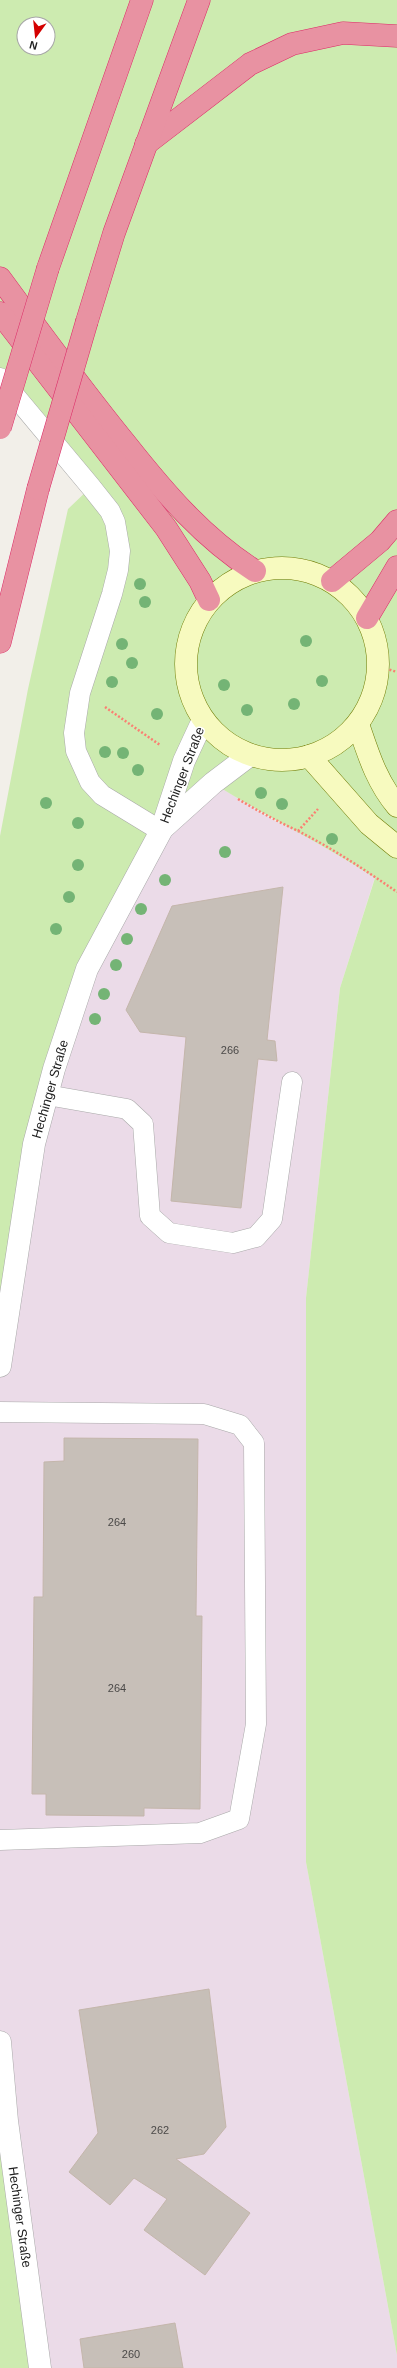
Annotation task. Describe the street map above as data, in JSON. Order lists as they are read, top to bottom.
{
  "streets": {
    "street": ["Hechinger Straße"]
  },
  "house_numbers": [
    "266",
    "264",
    "264",
    "262",
    "260"
  ],
  "north": "bottom"
}
